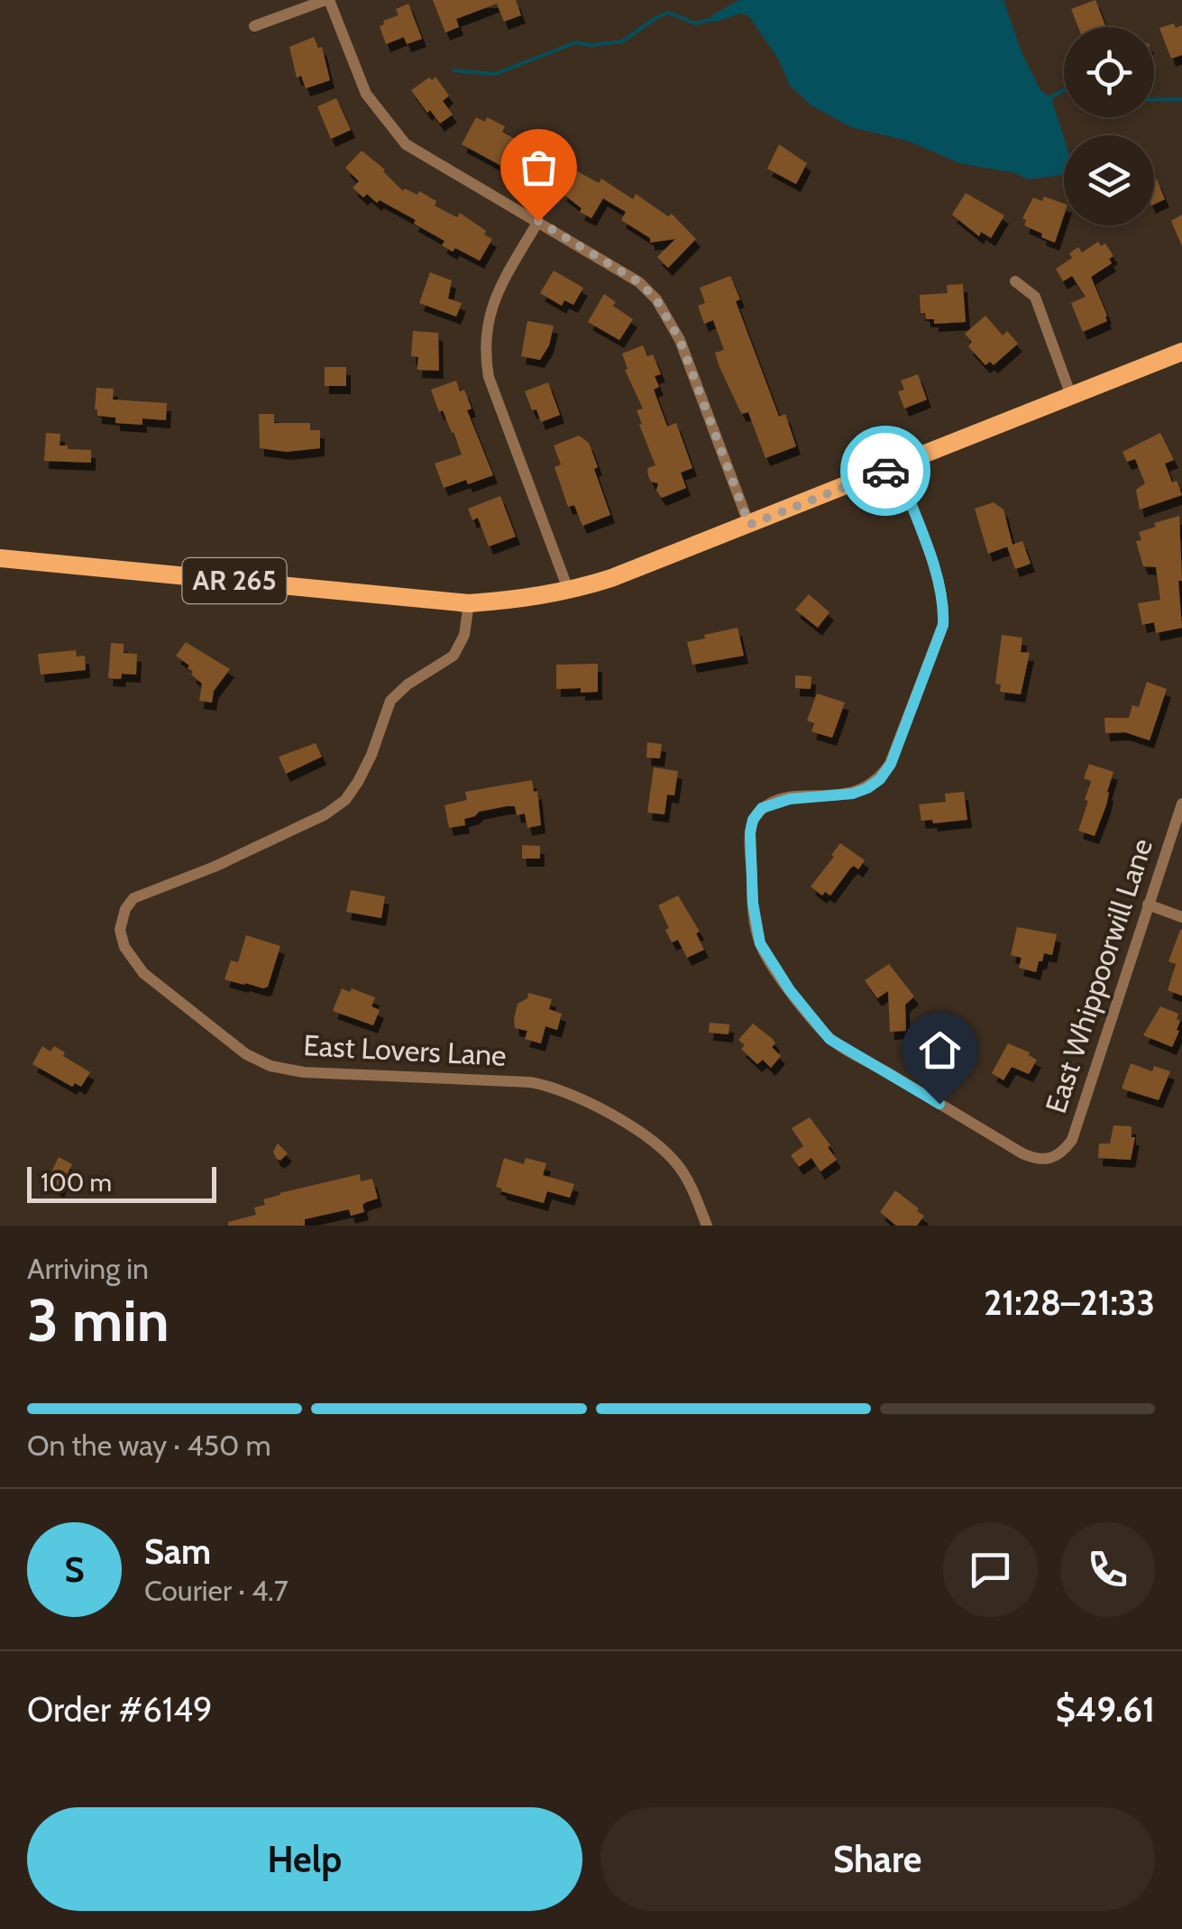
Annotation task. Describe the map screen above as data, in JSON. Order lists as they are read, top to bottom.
{
  "streets": {
    "main road": ["AR 265"],
    "street": ["East Whippoorwill Lane", "East Lovers Lane"]
  },
  "crossings": [
    ["AR 265", "East Whippoorwill Lane"],
    ["AR 265", "East Lovers Lane"]
  ],
  "scale_bar": "100 m",
  "page": {
    "scale": "100 m",
    "heading": ["3 min", "Arriving in", "21:28–21:33"],
    "panel": [
      "Sam",
      "Courier · 4.7",
      "Order #6149",
      "$49.61"
    ],
    "bar": "On the way · 450 m",
    "round": "S",
    "buttons": ["Help", "Share"]
  }
}
